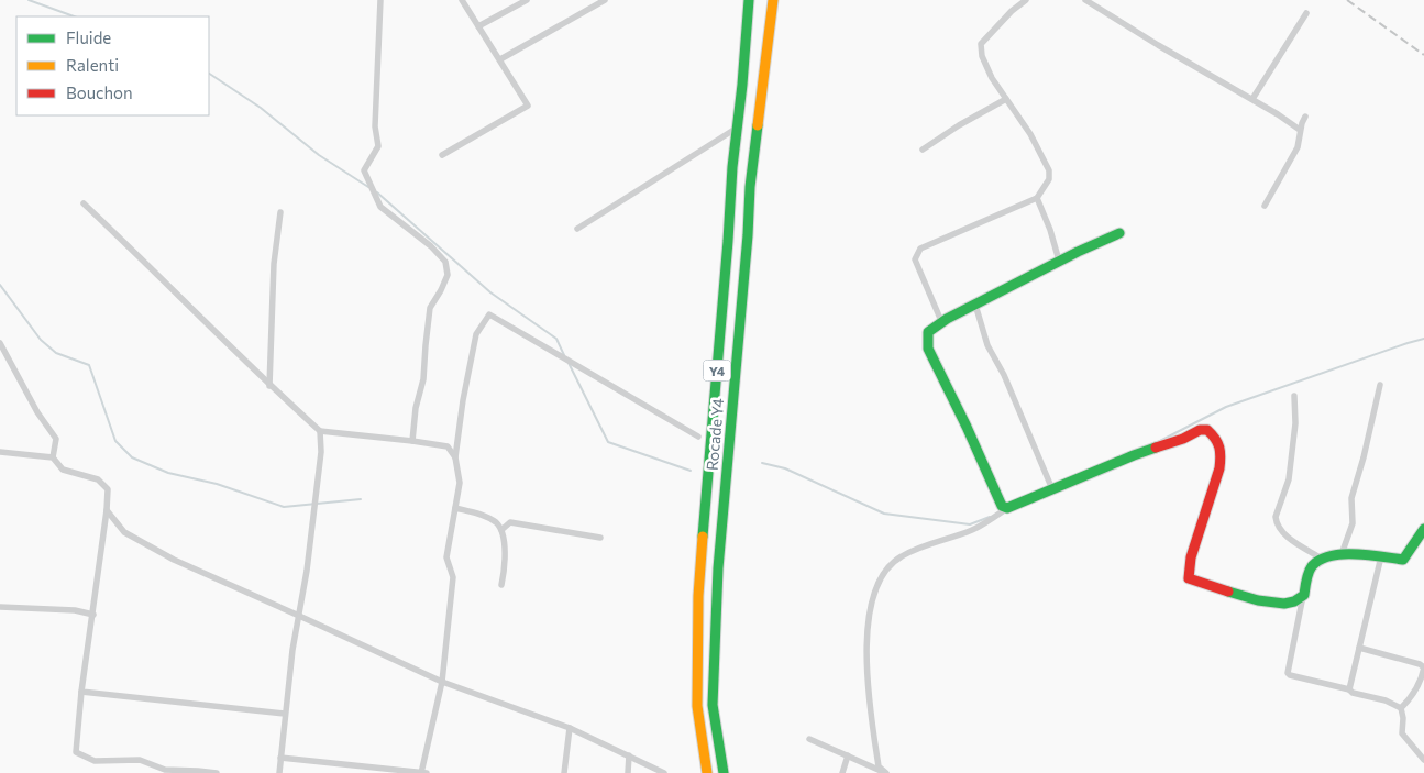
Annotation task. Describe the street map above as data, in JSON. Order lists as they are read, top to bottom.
{
  "streets": {
    "main road": ["Y4", "Rocade Y4"]
  },
  "legend": ["Fluide", "Ralenti", "Bouchon"]
}
